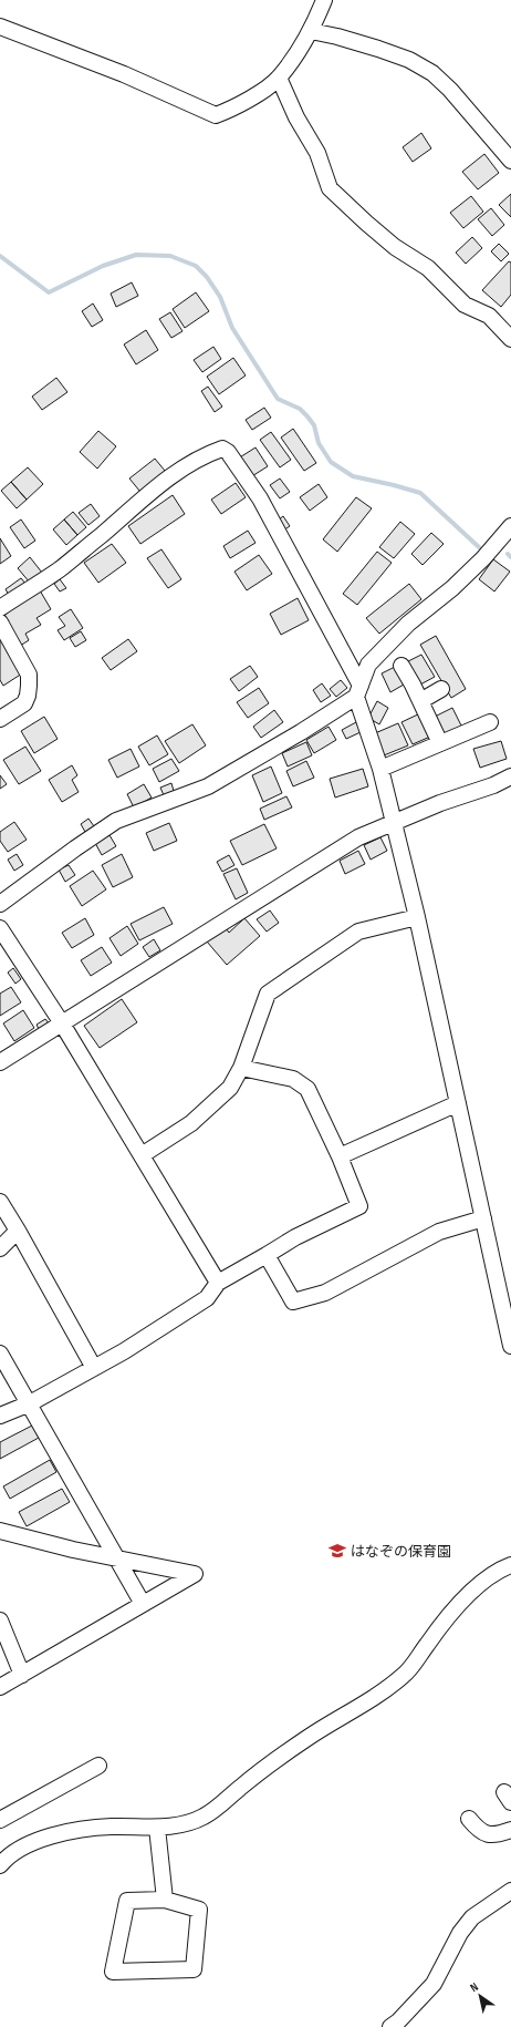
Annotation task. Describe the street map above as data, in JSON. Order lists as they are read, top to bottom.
{
  "places": {
    "school or university": ["はなぞの保育園"]
  },
  "north": "top left"
}
